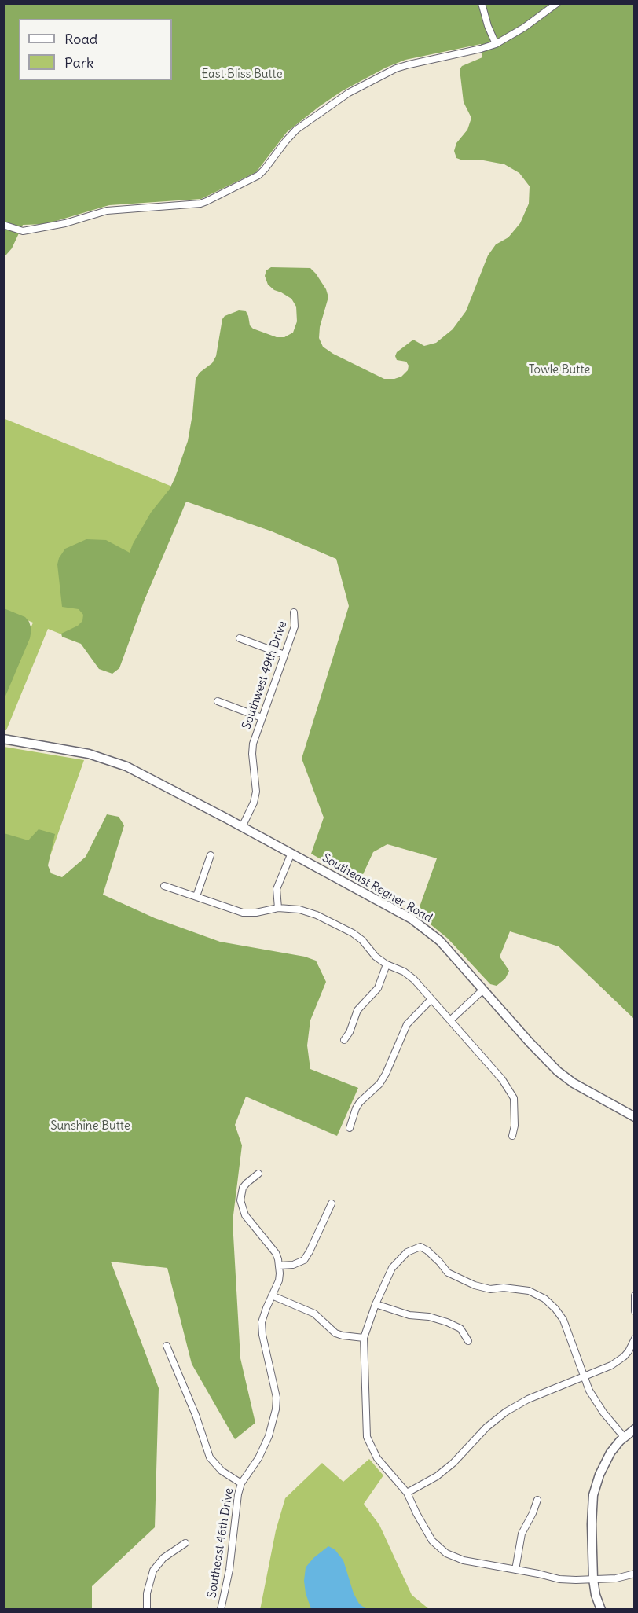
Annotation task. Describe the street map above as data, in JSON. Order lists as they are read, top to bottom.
{
  "streets": {
    "main road": ["Southeast Regner Road"],
    "street": ["Southwest 49th Drive", "Southeast 46th Drive"]
  },
  "crossings": [
    ["Southwest 49th Drive", "Southeast Regner Road"]
  ],
  "parks": ["East Bliss Butte", "Towle Butte", "Sunshine Butte"],
  "legend": ["Road", "Park"]
}
